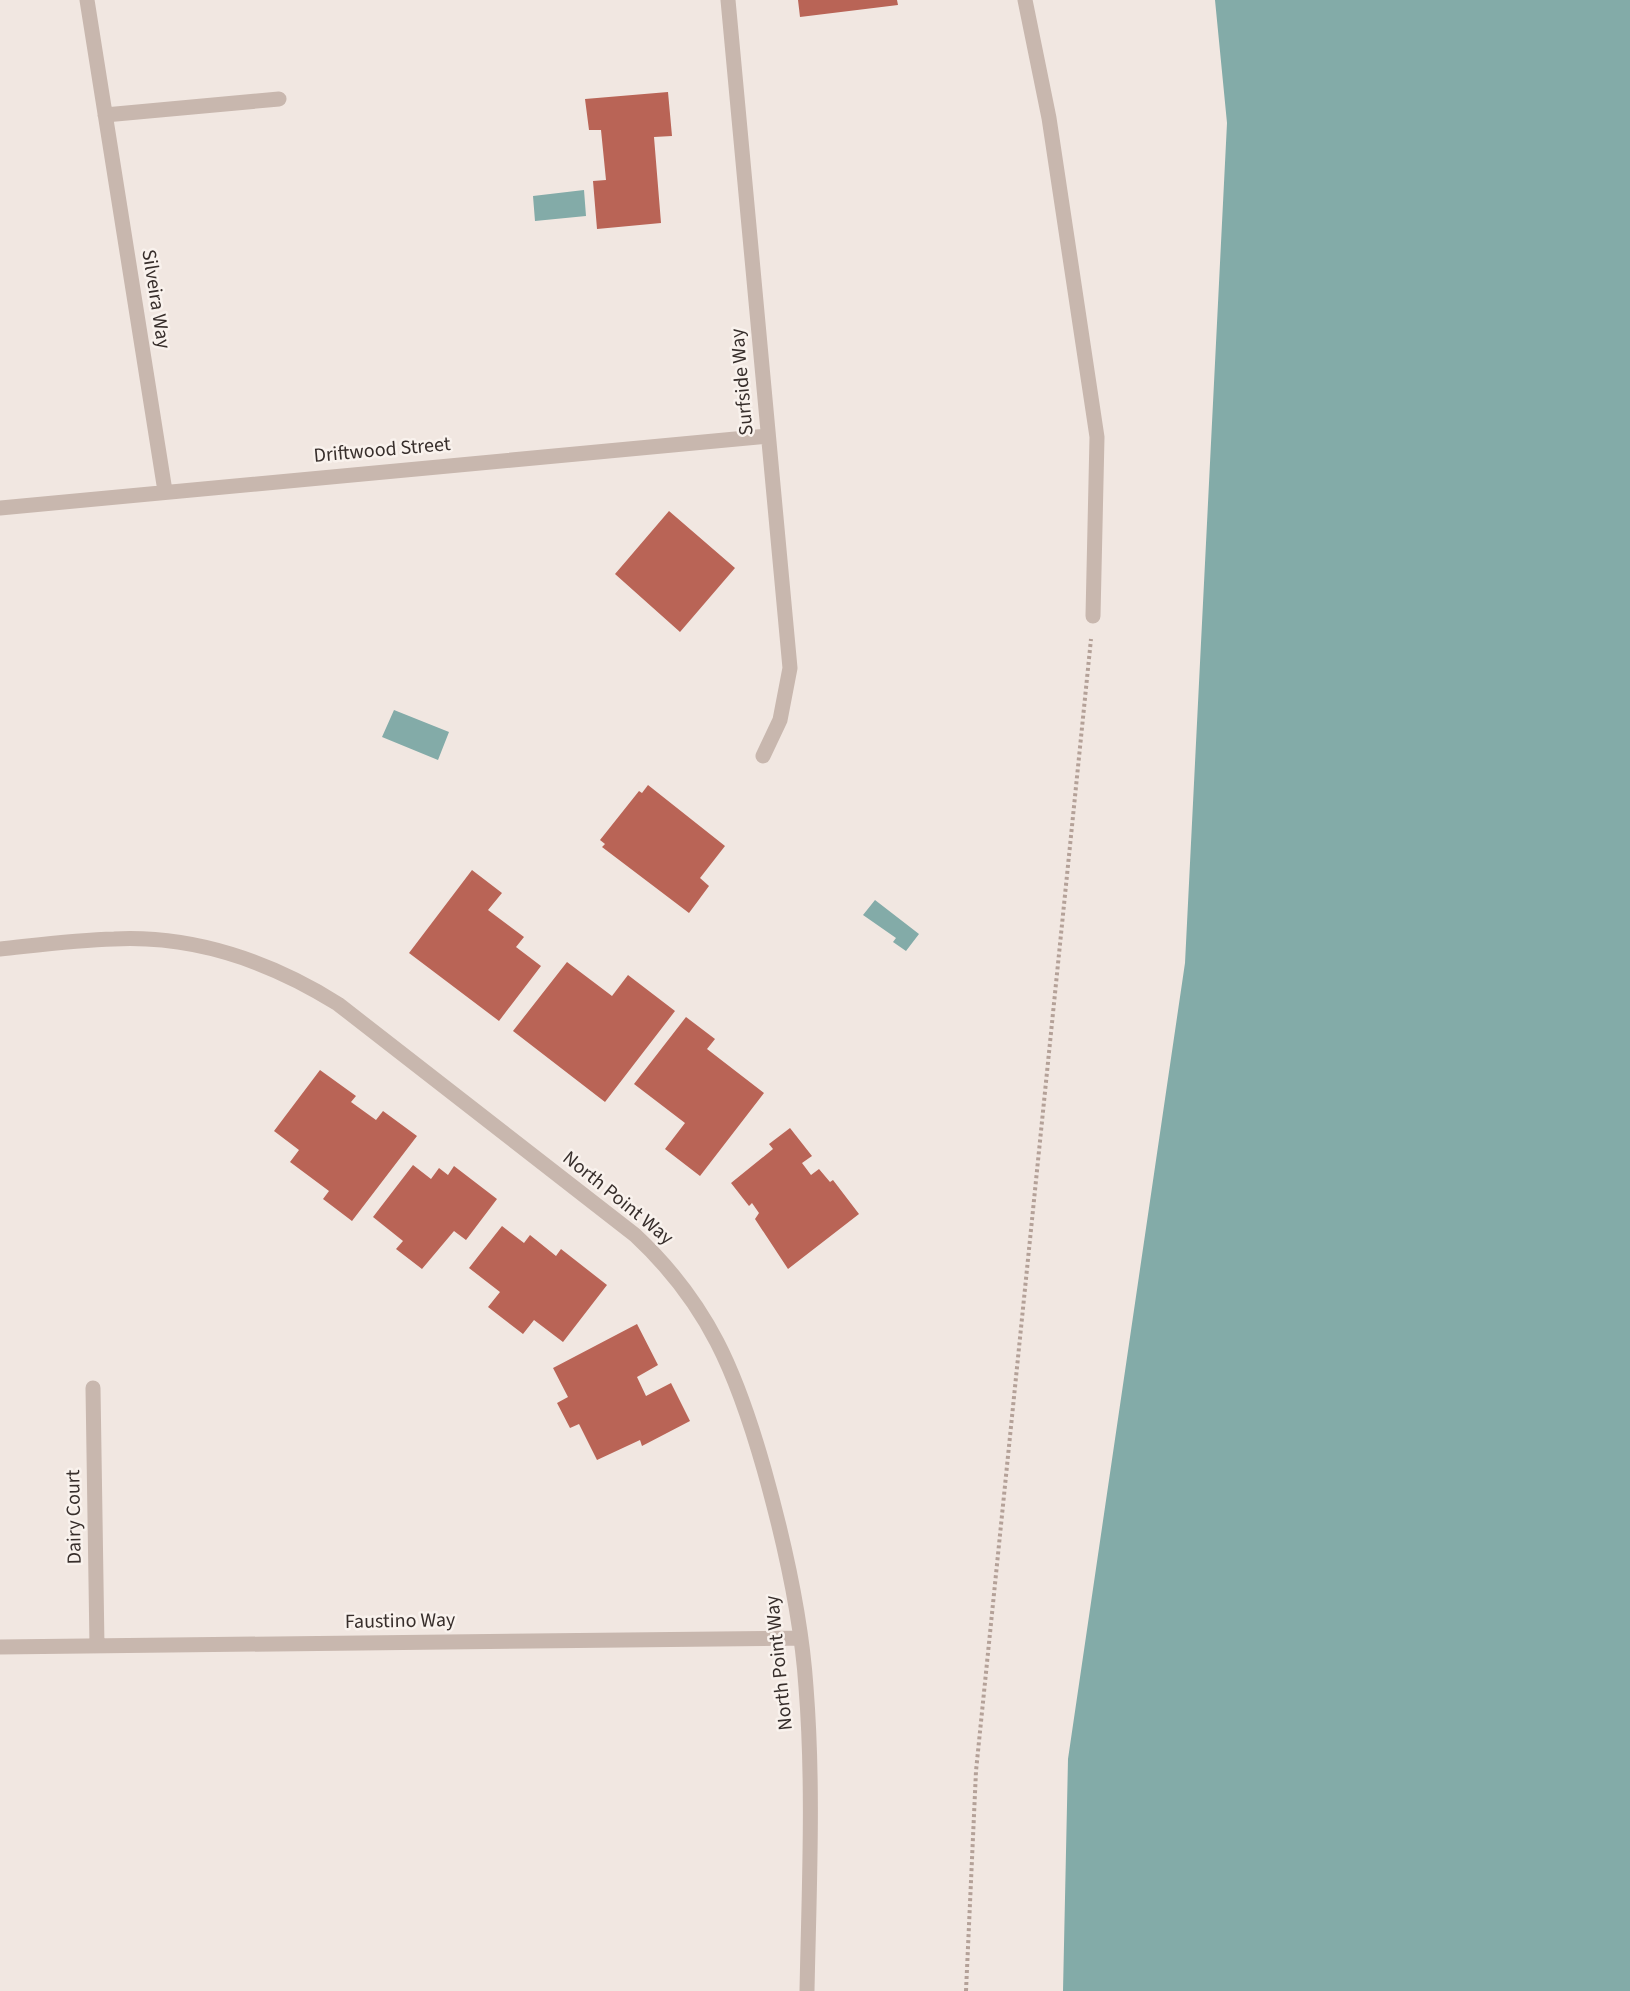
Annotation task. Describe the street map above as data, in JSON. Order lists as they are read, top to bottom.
{
  "streets": {
    "street": [
      "Silveira Way",
      "Surfside Way",
      "Driftwood Street",
      "North Point Way",
      "Dairy Court",
      "Faustino Way"
    ]
  },
  "crossings": [
    ["Silveira Way", "Driftwood Street"],
    ["Surfside Way", "Driftwood Street"],
    ["North Point Way", "Faustino Way"],
    ["Dairy Court", "Faustino Way"]
  ]
}
